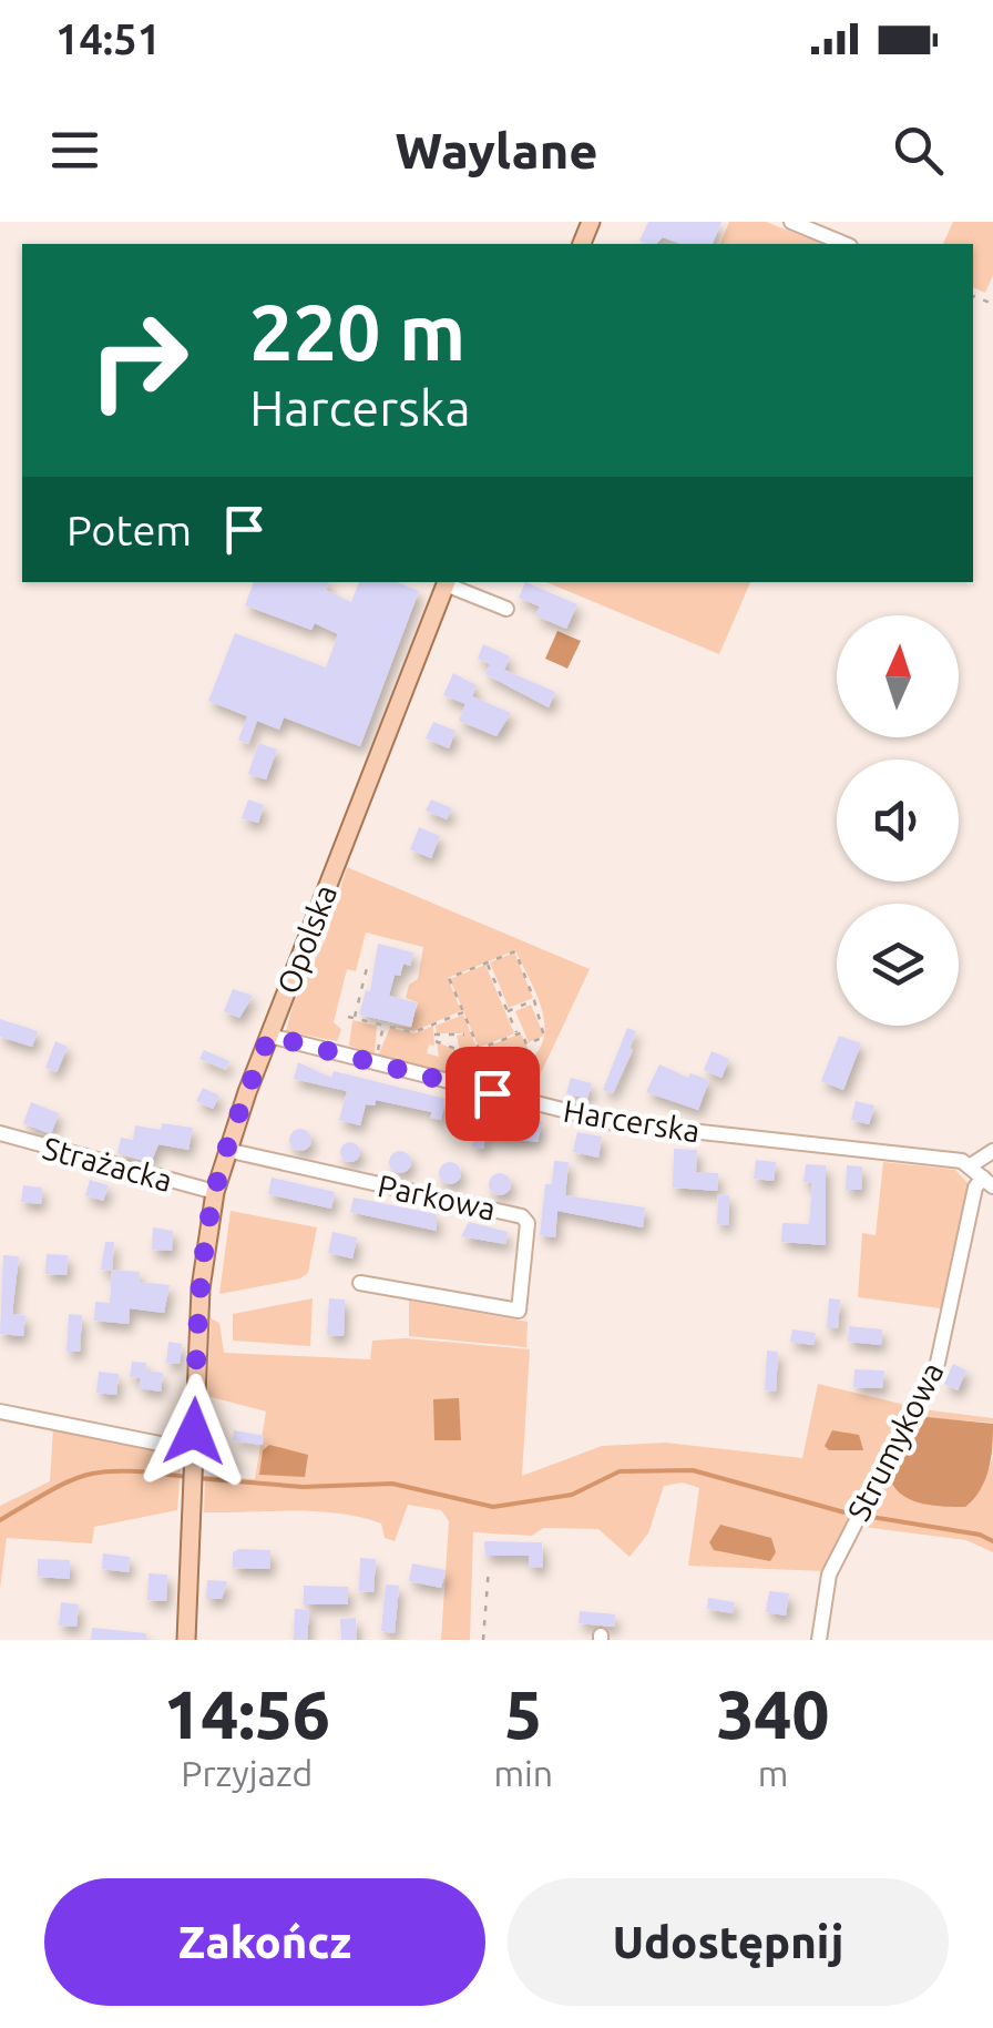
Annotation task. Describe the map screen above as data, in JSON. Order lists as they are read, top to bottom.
{
  "streets": {
    "main road": ["Opolska"],
    "street": [
      "Harcerska",
      "Strażacka",
      "Parkowa",
      "Strumykowa"
    ]
  },
  "crossings": [
    ["Opolska", "Harcerska"],
    ["Opolska", "Strażacka"],
    ["Opolska", "Parkowa"]
  ],
  "north": "top",
  "page": {
    "status": "14:51",
    "header": "Waylane",
    "turn": ["220 m", "Harcerska"],
    "then": "Potem",
    "eta": [
      "14:56",
      "Przyjazd",
      "5",
      "min",
      "340",
      "m"
    ],
    "buttons": ["Zakończ", "Udostępnij"]
  }
}
